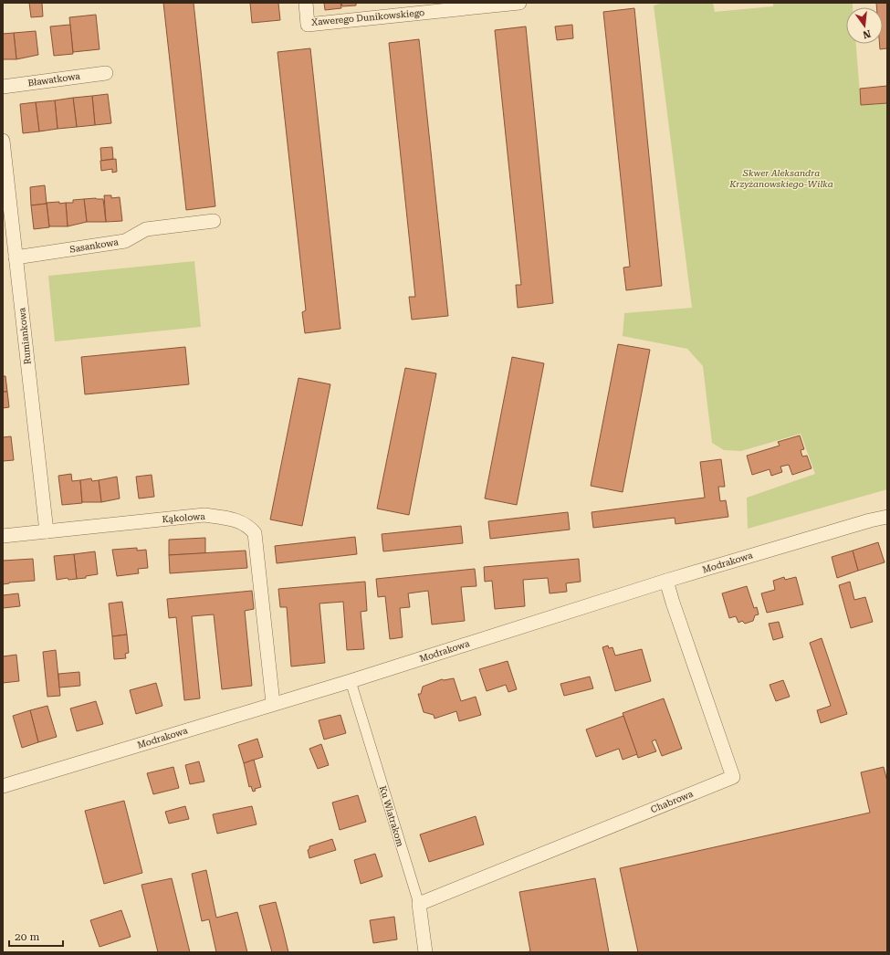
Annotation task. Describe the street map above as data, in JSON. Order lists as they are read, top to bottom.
{
  "streets": {
    "street": [
      "Xawerego Dunikowskiego",
      "Bławatkowa",
      "Sasankowa",
      "Rumiankowa",
      "Kąkolowa",
      "Modrakowa",
      "Chabrowa",
      "Ku Wiatrakom"
    ]
  },
  "crossings": [
    ["Sasankowa", "Rumiankowa"],
    ["Rumiankowa", "Kąkolowa"],
    ["Kąkolowa", "Modrakowa"],
    ["Modrakowa", "Chabrowa"],
    ["Modrakowa", "Ku Wiatrakom"],
    ["Chabrowa", "Ku Wiatrakom"]
  ],
  "parks": ["Skwer Aleksandra Krzyżanowskiego-Wilka"],
  "scale_bar": "20 m",
  "north": "bottom"
}
